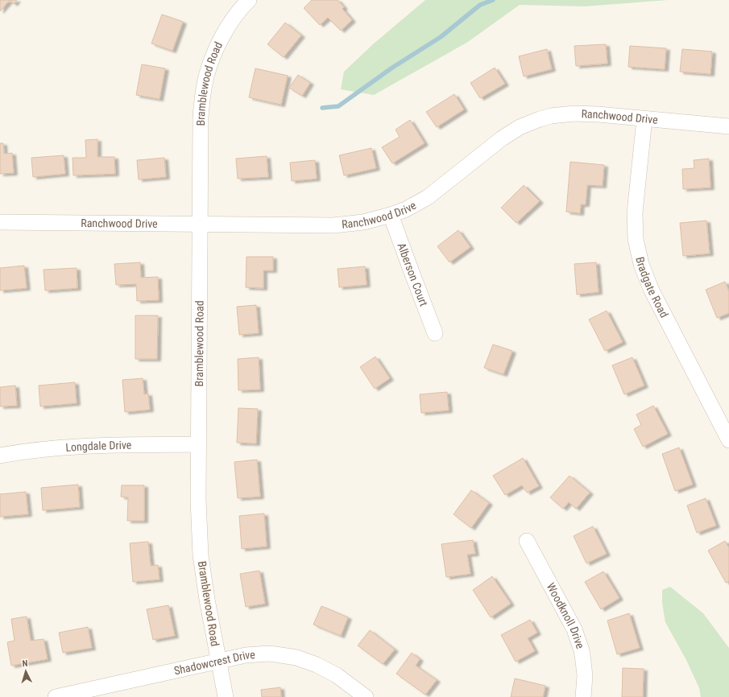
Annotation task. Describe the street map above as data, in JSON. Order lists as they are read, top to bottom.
{
  "streets": {
    "street": [
      "Bramblewood Road",
      "Ranchwood Drive",
      "Alberson Court",
      "Bradgate Road",
      "Longdale Drive",
      "Woodknoll Drive",
      "Shadowcrest Drive"
    ]
  },
  "crossings": [
    ["Bramblewood Road", "Ranchwood Drive"],
    ["Bramblewood Road", "Longdale Drive"],
    ["Bramblewood Road", "Shadowcrest Drive"],
    ["Ranchwood Drive", "Alberson Court"],
    ["Ranchwood Drive", "Bradgate Road"]
  ],
  "north": "top"
}
